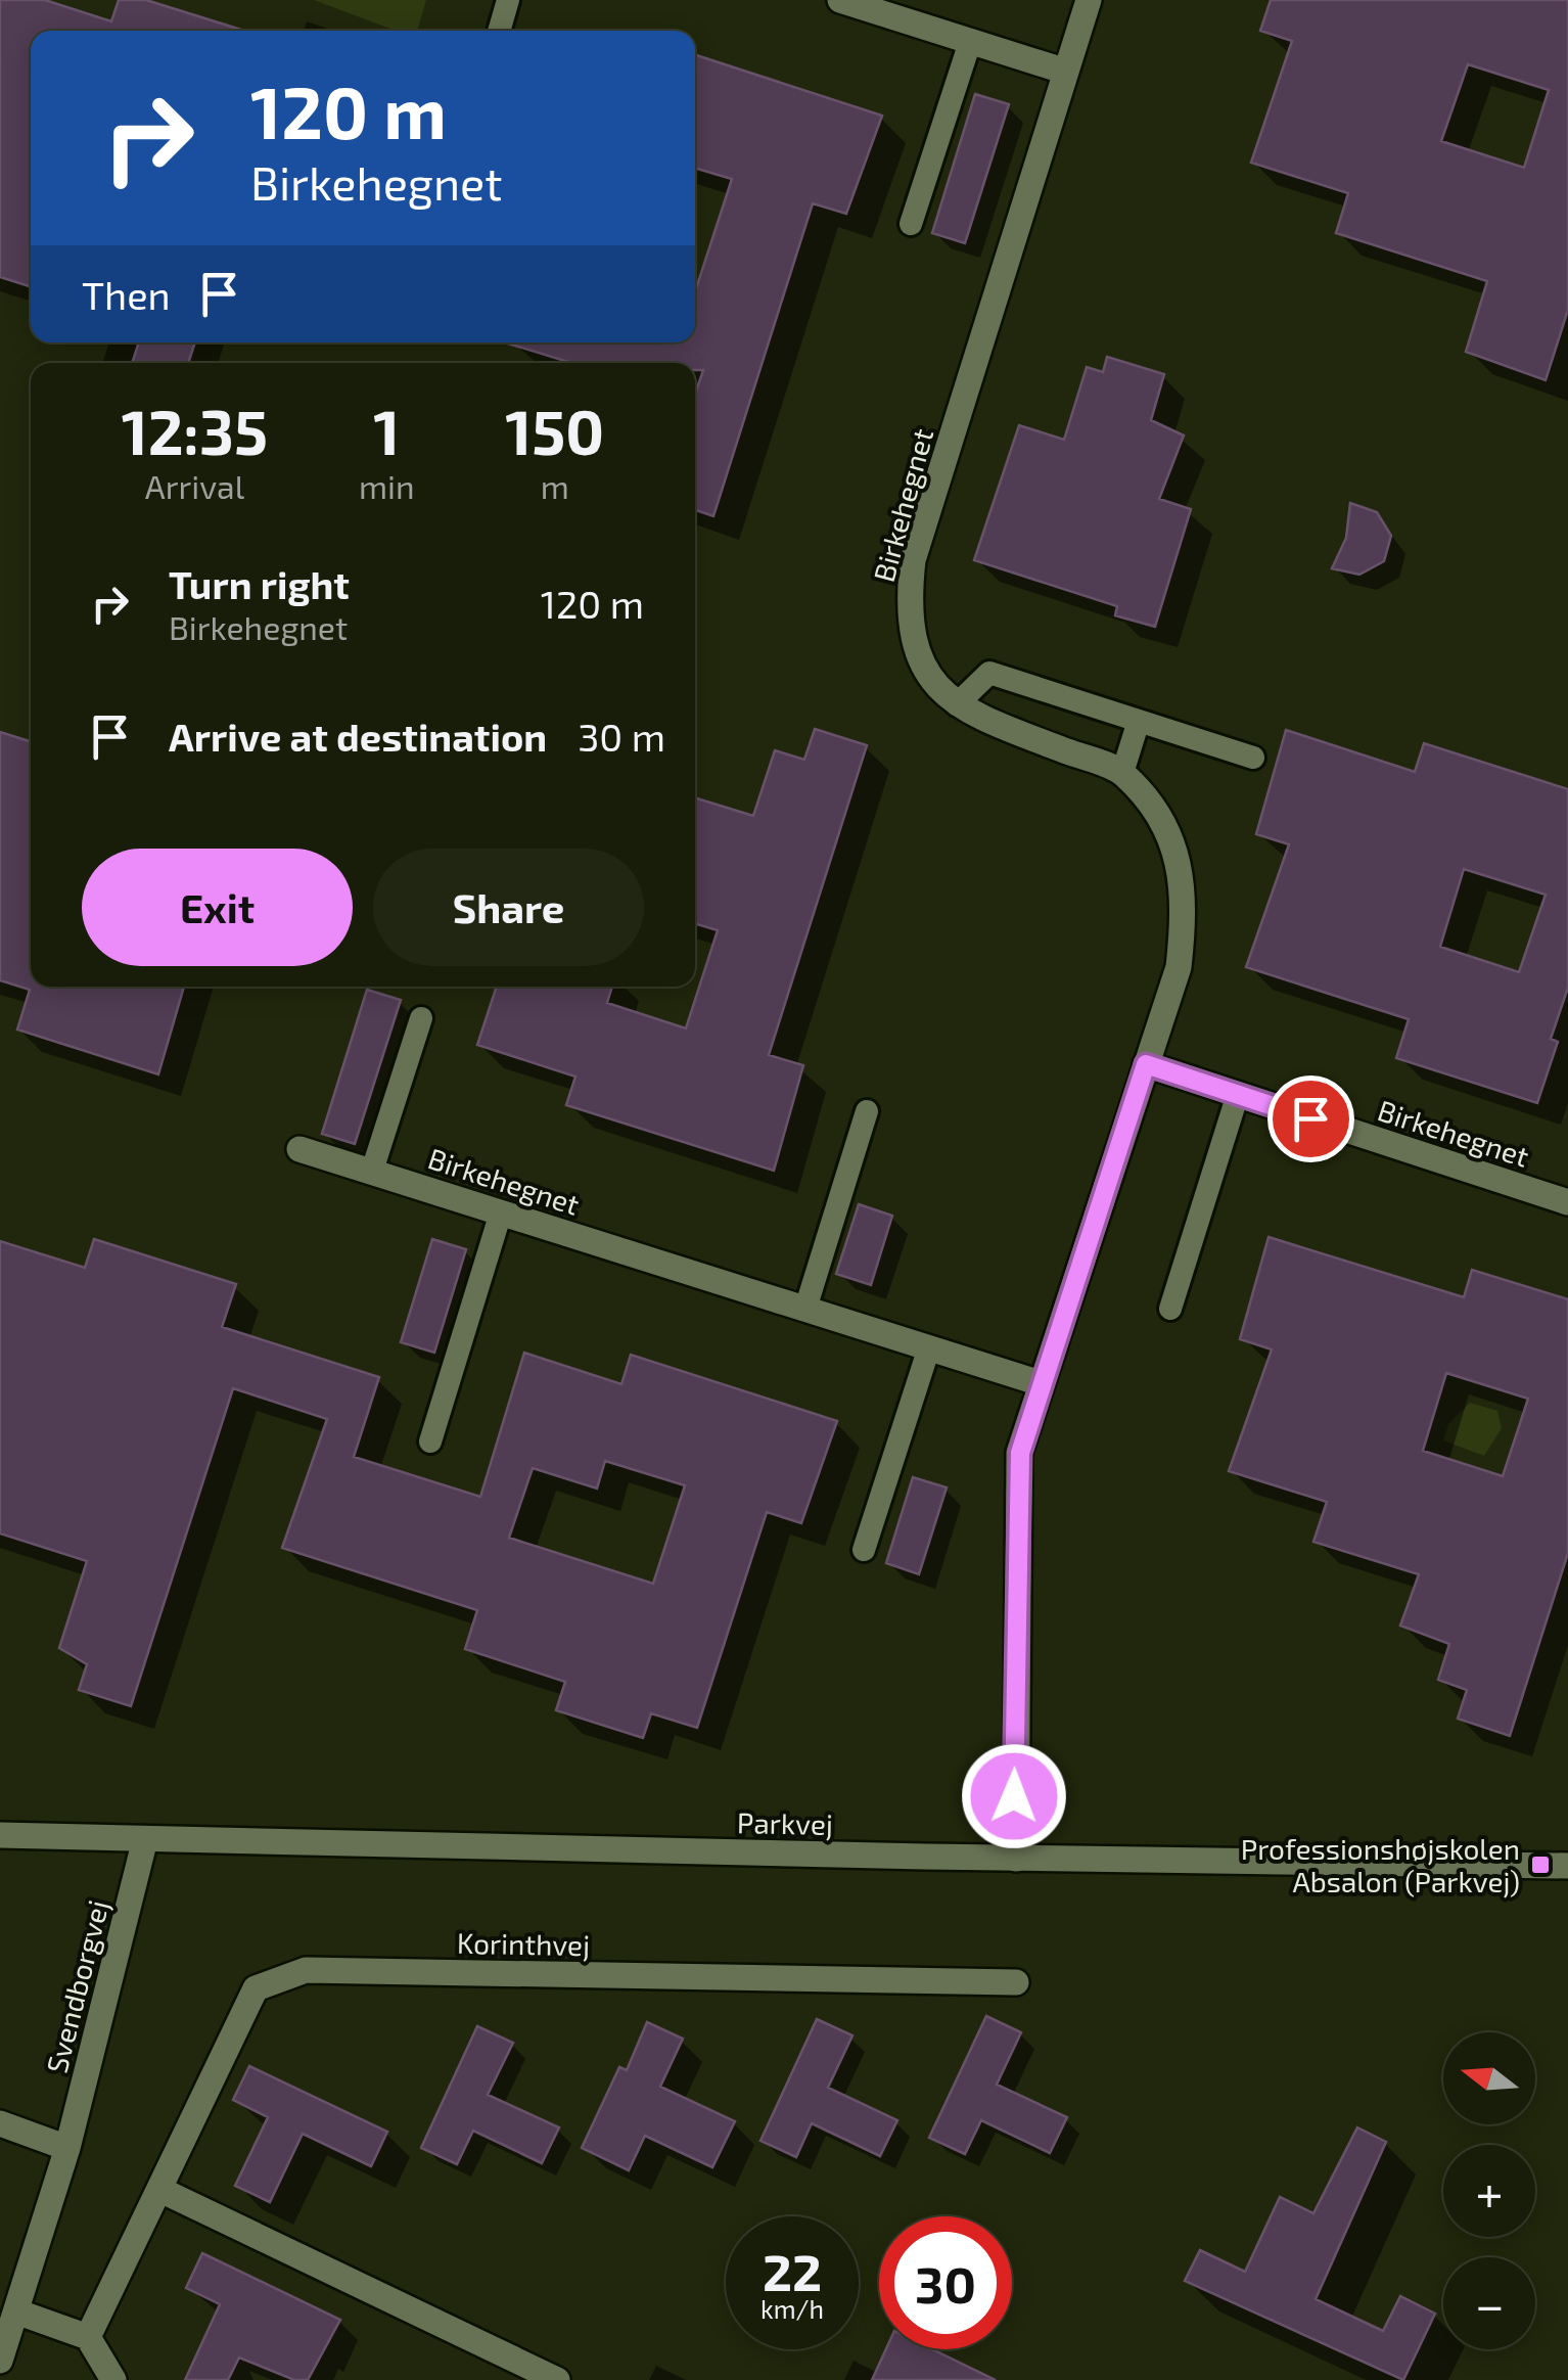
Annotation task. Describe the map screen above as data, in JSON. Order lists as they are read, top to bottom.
{
  "streets": {
    "street": [
      "Birkehegnet",
      "Parkvej",
      "Korinthvej",
      "Svendborgvej"
    ]
  },
  "crossings": [
    ["Birkehegnet", "Parkvej"],
    ["Parkvej", "Svendborgvej"]
  ],
  "places": {
    "transit": ["Professionshøjskolen Absalon (Parkvej)"]
  },
  "north": "left",
  "page": {
    "turn": ["120 m", "Birkehegnet"],
    "then": "Then",
    "eta": [
      "12:35",
      "Arrival",
      "1",
      "min",
      "150",
      "m"
    ],
    "list": [
      {
        "name": "Turn right",
        "note": "Birkehegnet",
        "value": "120 m"
      },
      {
        "name": "Arrive at destination",
        "value": "30 m"
      }
    ],
    "buttons": ["Exit", "Share"],
    "map_buttons": ["+", "−"],
    "speed": "22 km/h",
    "limit": "30"
  }
}
